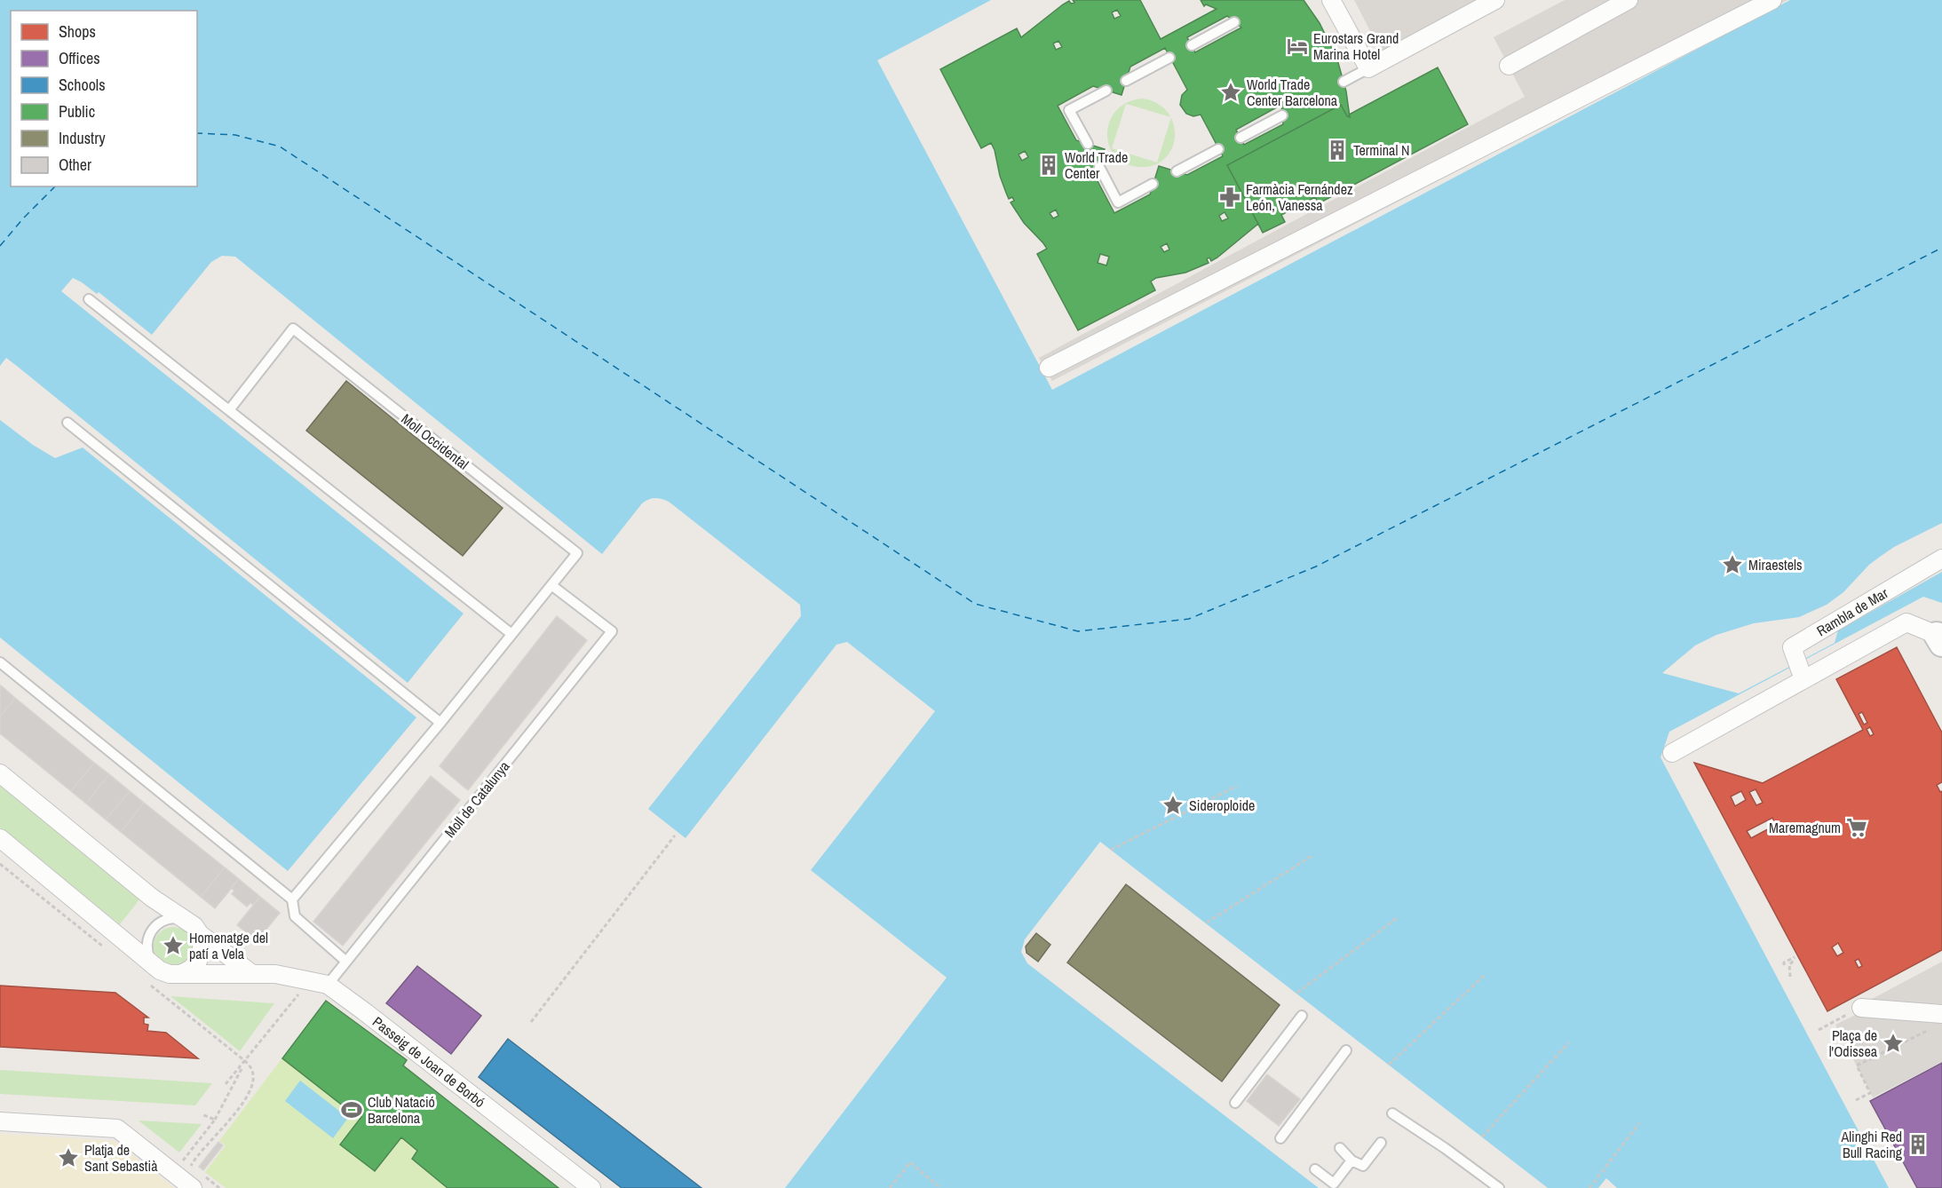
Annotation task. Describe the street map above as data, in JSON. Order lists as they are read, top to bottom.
{
  "streets": {
    "street": ["Rambla de Mar", "Passeig de Joan de Borbó"],
    "lane": ["Moll Occidental", "Moll de Catalunya"]
  },
  "crossings": [
    ["Moll Occidental", "Moll de Catalunya"],
    ["Moll de Catalunya", "Passeig de Joan de Borbó"]
  ],
  "places": {
    "hotel": ["Eurostars Grand Marina Hotel"],
    "place": [
      "World Trade Center Barcelona",
      "Miraestels",
      "Sideroploide",
      "Homenatge del patí a Vela",
      "Plaça de l'Odissea",
      "Platja de Sant Sebastià"
    ],
    "building": ["Terminal N", "World Trade Center", "Alinghi Red Bull Racing"],
    "pharmacy": ["Farmàcia Fernández León, Vanessa"],
    "supermarket": ["Maremagnum"],
    "sports": ["Club Natació Barcelona"]
  },
  "legend": [
    "Shops",
    "Offices",
    "Schools",
    "Public",
    "Industry",
    "Other"
  ]
}
